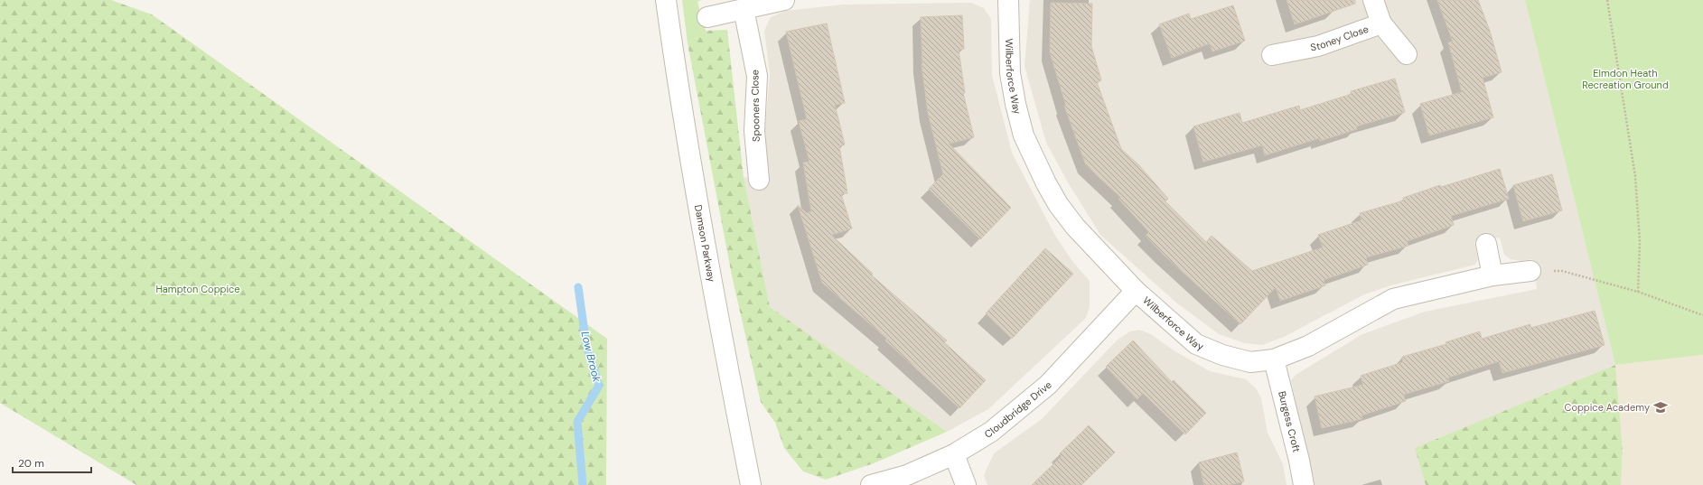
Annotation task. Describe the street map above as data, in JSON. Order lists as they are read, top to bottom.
{
  "streets": {
    "street": [
      "Stoney Close",
      "Wilberforce Way",
      "Spooners Close",
      "Damson Parkway",
      "Cloudbridge Drive",
      "Burgess Croft"
    ]
  },
  "crossings": [
    ["Wilberforce Way", "Cloudbridge Drive"],
    ["Wilberforce Way", "Burgess Croft"]
  ],
  "water": ["Low Brook"],
  "parks": ["Elmdon Heath Recreation Ground", "Hampton Coppice"],
  "places": {
    "school or university": ["Coppice Academy"]
  },
  "scale_bar": "20 m"
}
